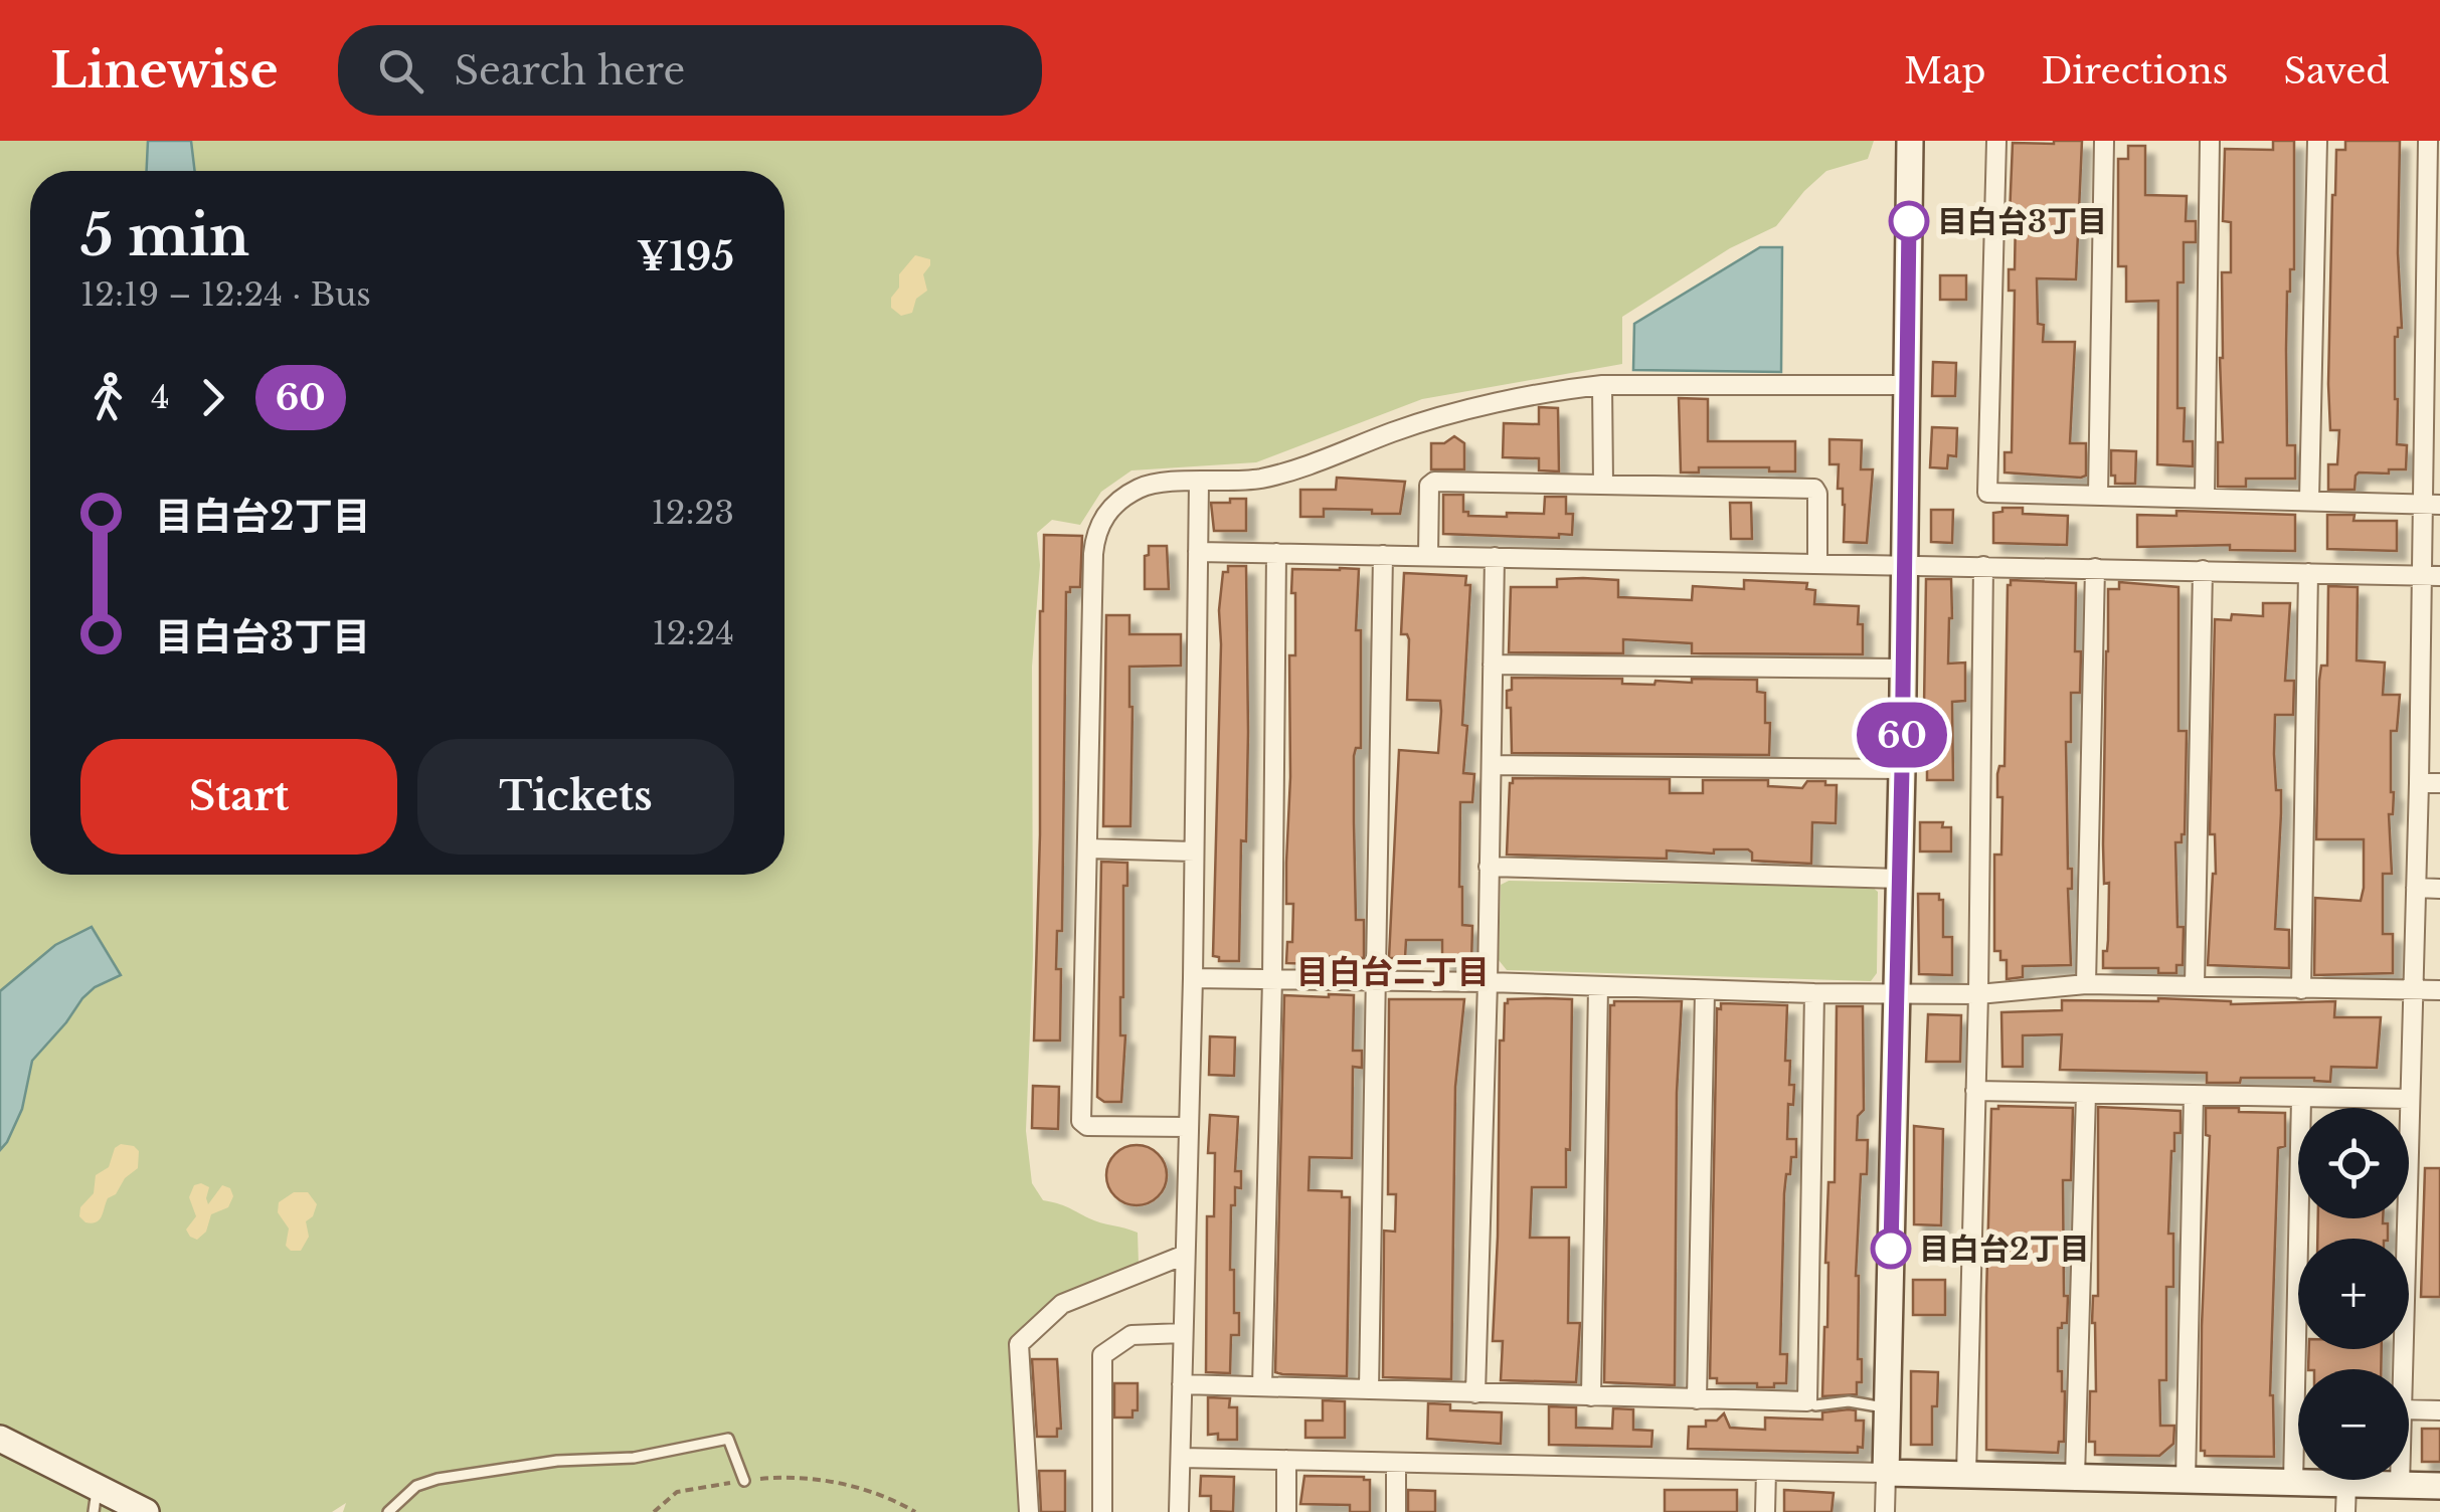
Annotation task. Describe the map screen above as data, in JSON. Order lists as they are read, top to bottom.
{
  "districts": ["目白台二丁目"],
  "places": ["目白台3丁目", "目白台2丁目"],
  "lines": ["bus line 60"],
  "page": {
    "header": "Linewise",
    "search": "Search here",
    "nav": ["Map", "Directions", "Saved"],
    "on_map": "60",
    "heading": ["5 min", "12:19 – 12:24 · Bus", "¥195"],
    "legs": ["4", "60"],
    "list": [
      {
        "name": "目白台2丁目",
        "value": "12:23"
      },
      {
        "name": "目白台3丁目",
        "value": "12:24"
      }
    ],
    "buttons": ["Start", "Tickets"],
    "map_buttons": ["+", "−"]
  }
}
